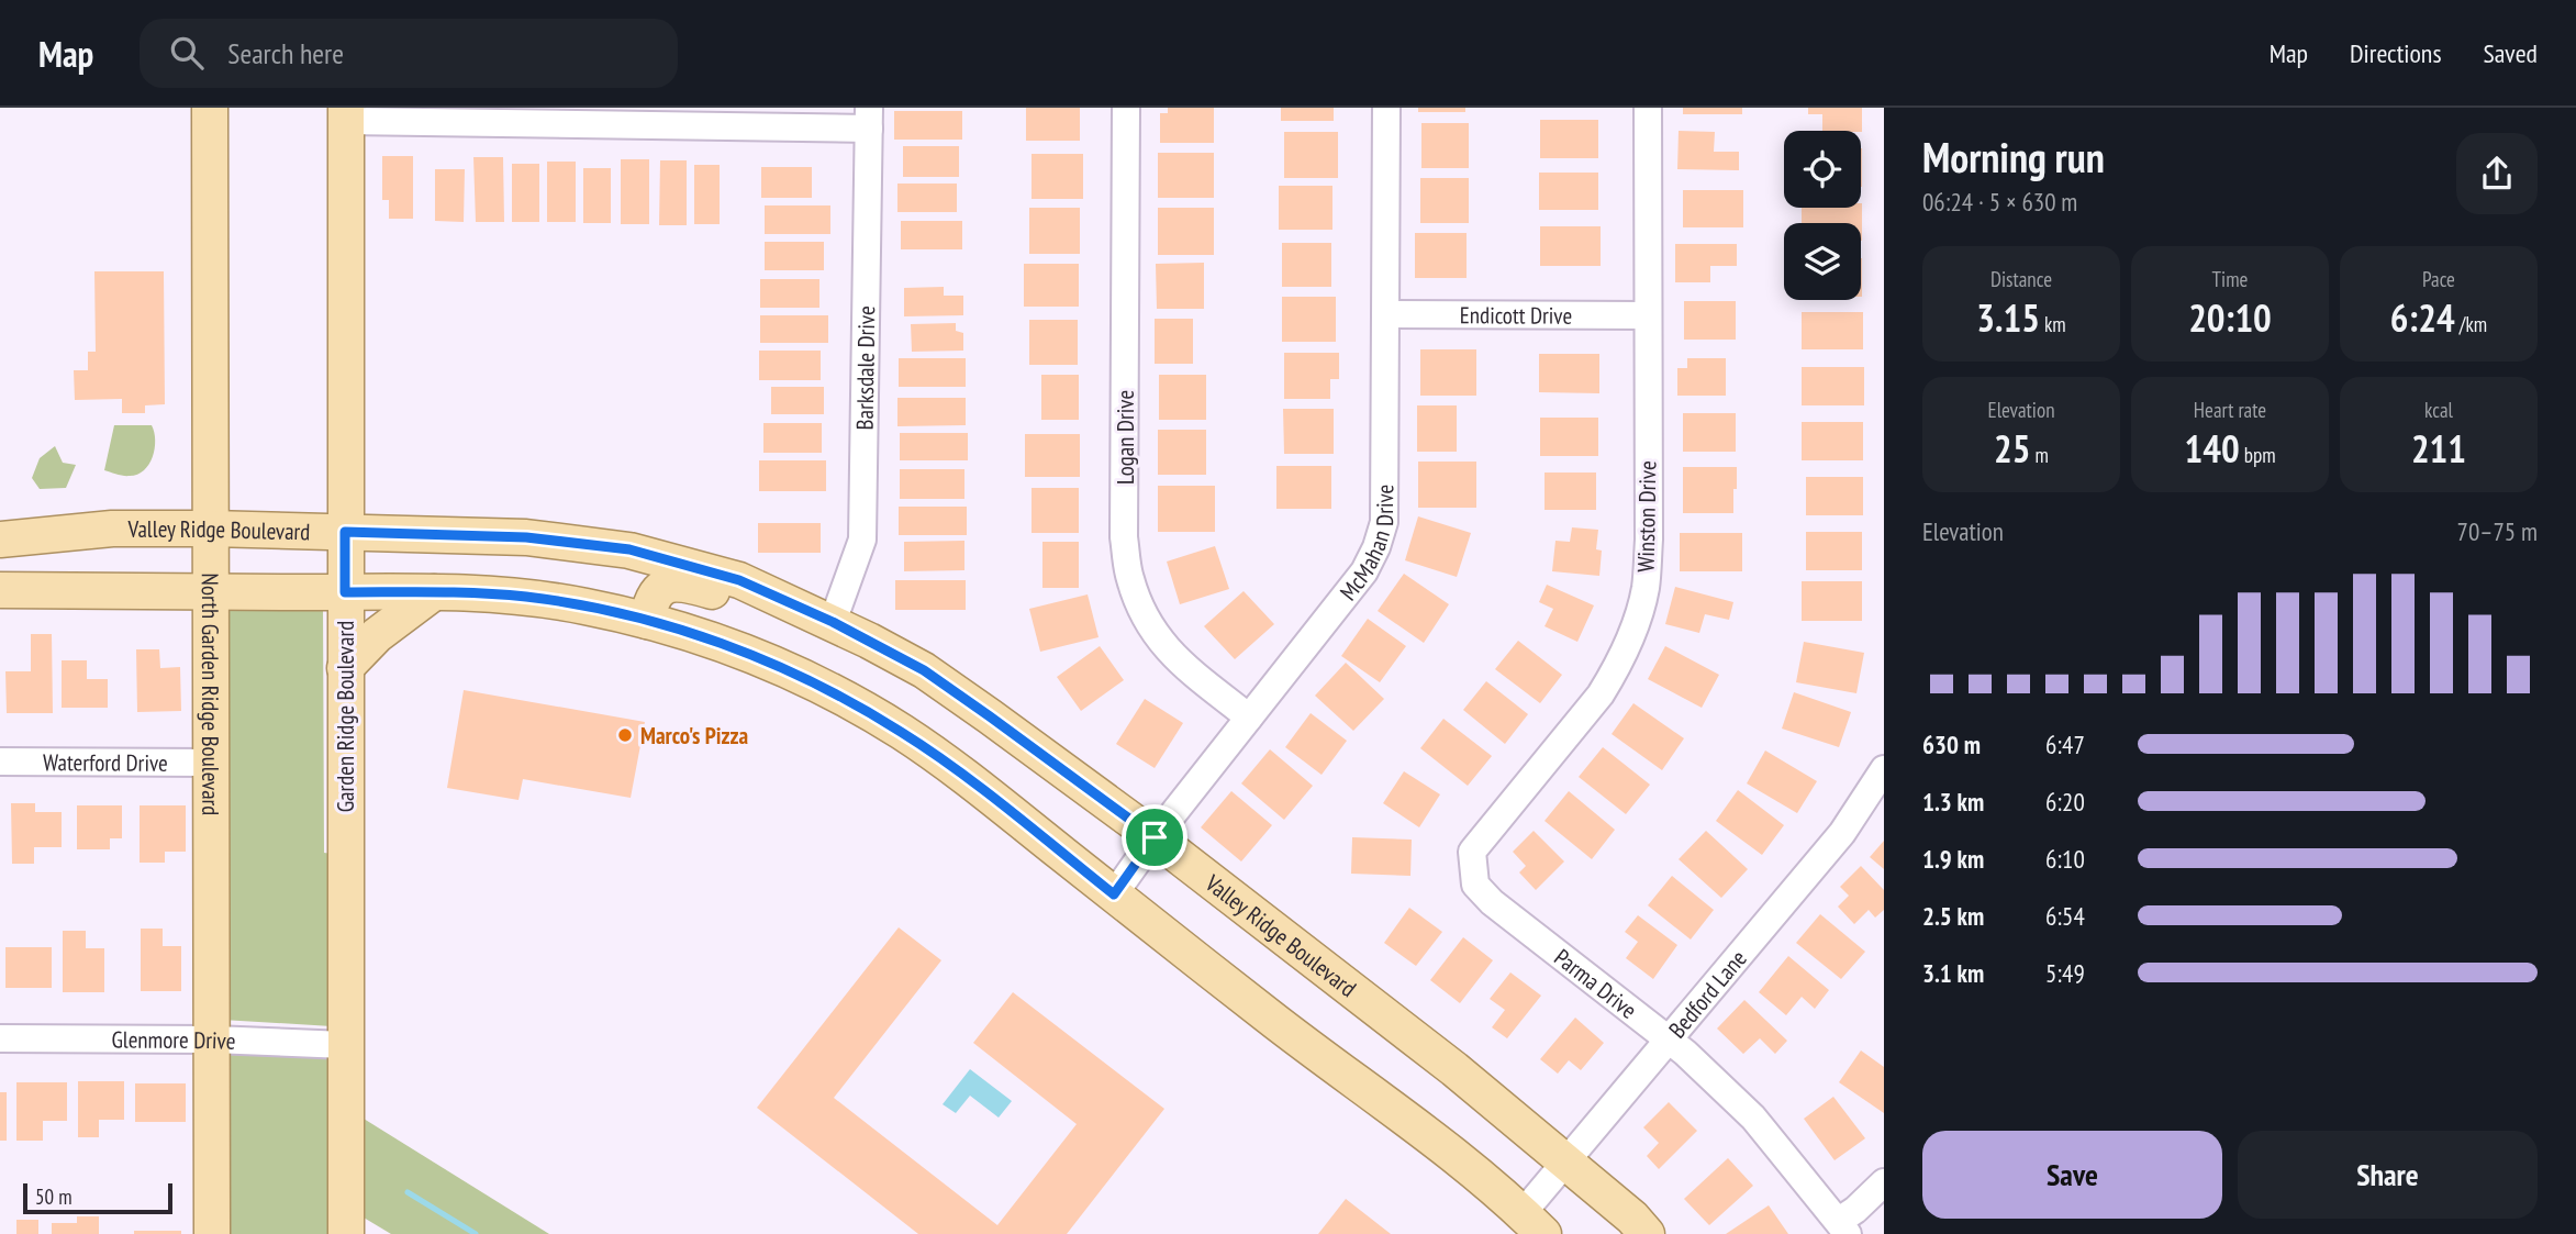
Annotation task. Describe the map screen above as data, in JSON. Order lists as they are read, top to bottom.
{
  "streets": {
    "main road": ["Valley Ridge Boulevard", "North Garden Ridge Boulevard", "Garden Ridge Boulevard"],
    "street": [
      "Endicott Drive",
      "Barksdale Drive",
      "Logan Drive",
      "Winston Drive",
      "McMahan Drive",
      "Waterford Drive",
      "Parma Drive",
      "Bedford Lane",
      "Glenmore Drive"
    ]
  },
  "crossings": [
    ["Endicott Drive", "Winston Drive"],
    ["Endicott Drive", "McMahan Drive"],
    ["Barksdale Drive", "Valley Ridge Boulevard"],
    ["Logan Drive", "McMahan Drive"],
    ["Winston Drive", "Parma Drive"],
    ["Valley Ridge Boulevard", "McMahan Drive"],
    ["Valley Ridge Boulevard", "North Garden Ridge Boulevard"],
    ["Valley Ridge Boulevard", "Garden Ridge Boulevard"],
    ["Valley Ridge Boulevard", "Bedford Lane"],
    ["North Garden Ridge Boulevard", "Waterford Drive"],
    ["North Garden Ridge Boulevard", "Glenmore Drive"],
    ["Garden Ridge Boulevard", "Glenmore Drive"],
    ["Parma Drive", "Bedford Lane"]
  ],
  "places": ["Marco's Pizza"],
  "scale_bar": "50 m",
  "page": {
    "header": "Map",
    "search": "Search here",
    "nav": ["Map", "Directions", "Saved"],
    "heading": ["Morning run", "06:24 · 5 × 630 m"],
    "stats": [
      ["Distance", "3.15 km"],
      ["Time", "20:10"],
      ["Pace", "6:24 /km"],
      ["Elevation", "25 m"],
      ["Heart rate", "140 bpm"],
      ["kcal", "211"]
    ],
    "chart": ["Elevation", "70–75 m"],
    "list": [
      {
        "name": "630 m",
        "note": "6:47"
      },
      {
        "name": "1.3 km",
        "note": "6:20"
      },
      {
        "name": "1.9 km",
        "note": "6:10"
      },
      {
        "name": "2.5 km",
        "note": "6:54"
      },
      {
        "name": "3.1 km",
        "note": "5:49"
      }
    ],
    "buttons": ["Save", "Share"],
    "scale": "50 m"
  }
}
